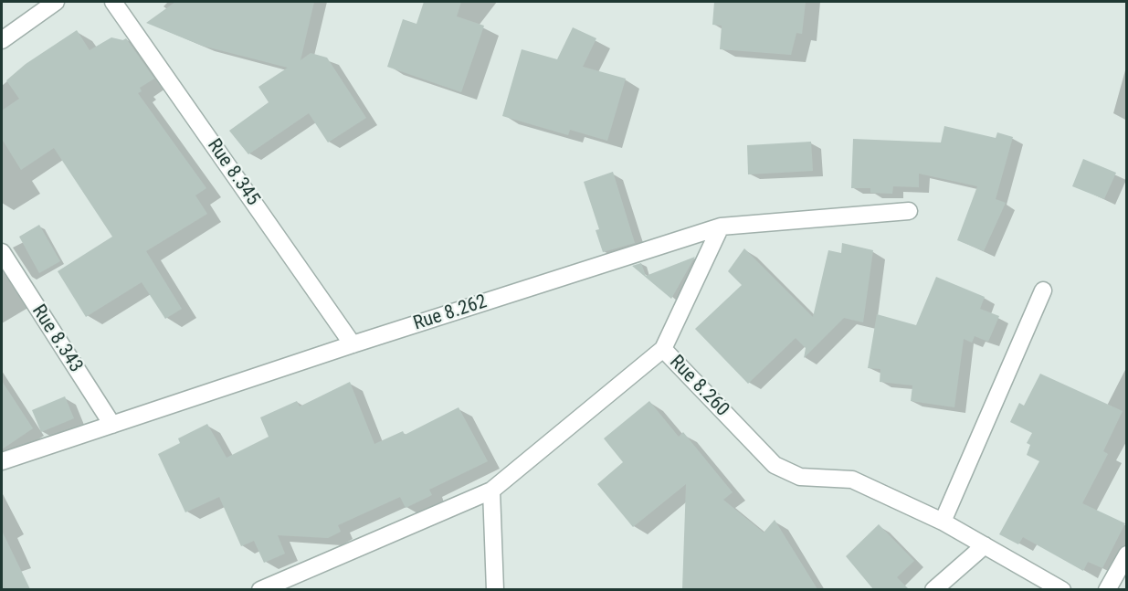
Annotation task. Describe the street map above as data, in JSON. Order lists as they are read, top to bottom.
{
  "streets": {
    "street": [
      "Rue 8.345",
      "Rue 8.262",
      "Rue 8.343",
      "Rue 8.260"
    ]
  },
  "crossings": [
    ["Rue 8.345", "Rue 8.262"],
    ["Rue 8.262", "Rue 8.343"]
  ]
}
